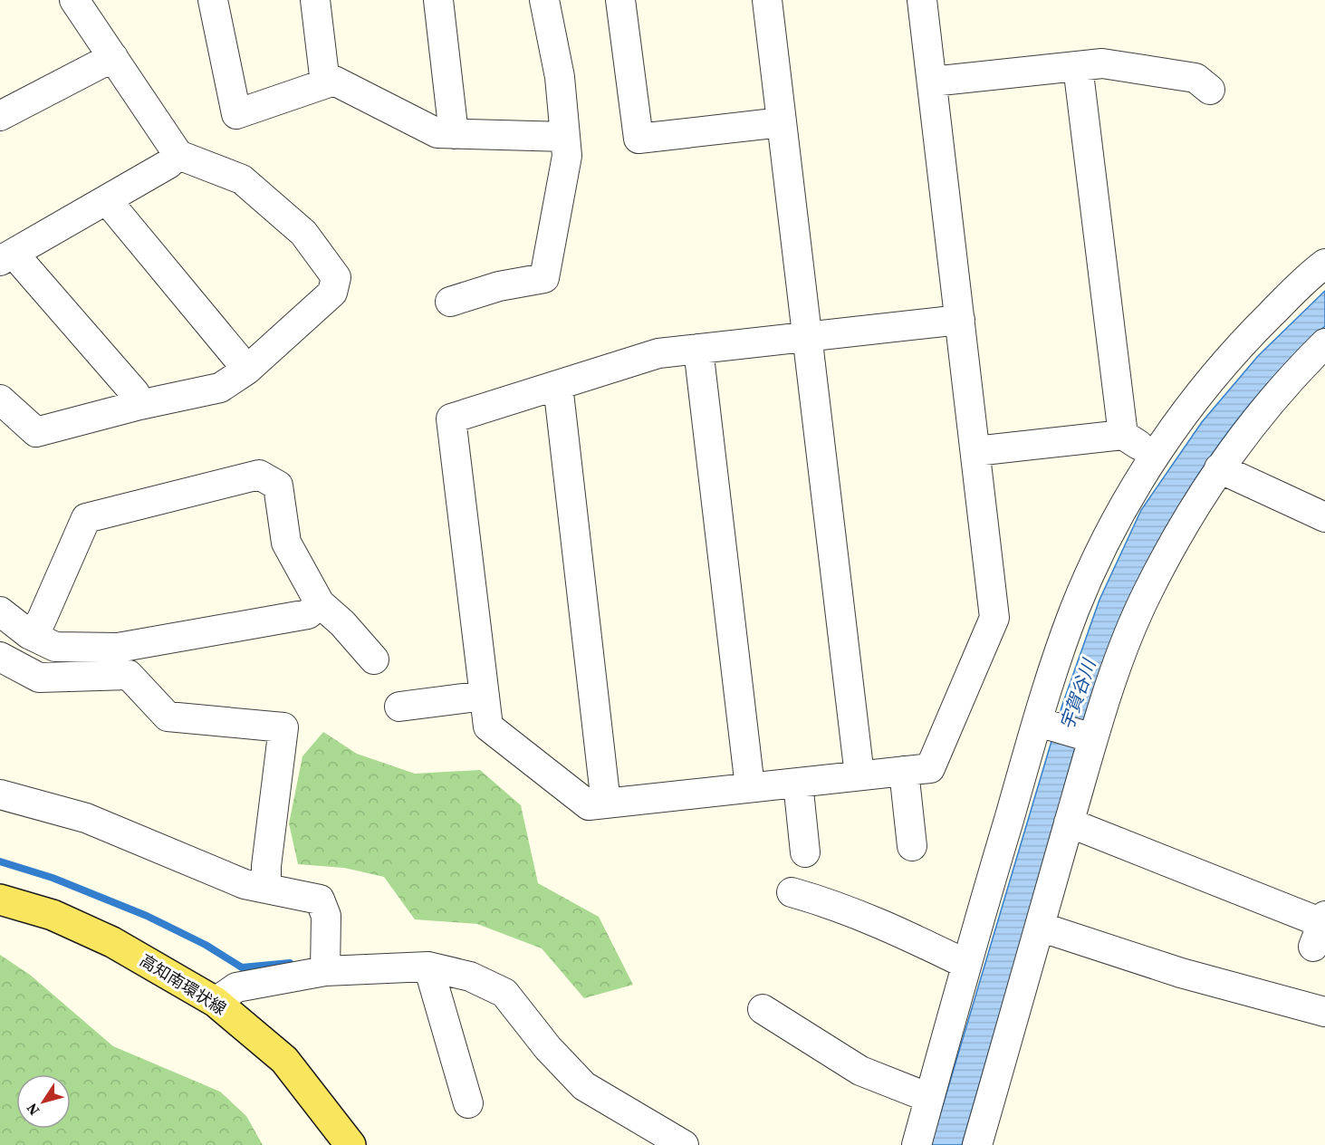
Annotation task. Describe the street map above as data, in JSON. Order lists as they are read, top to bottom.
{
  "streets": {
    "main road": ["高知南環状線"]
  },
  "water": ["宇賀谷川"],
  "north": "bottom left"
}
